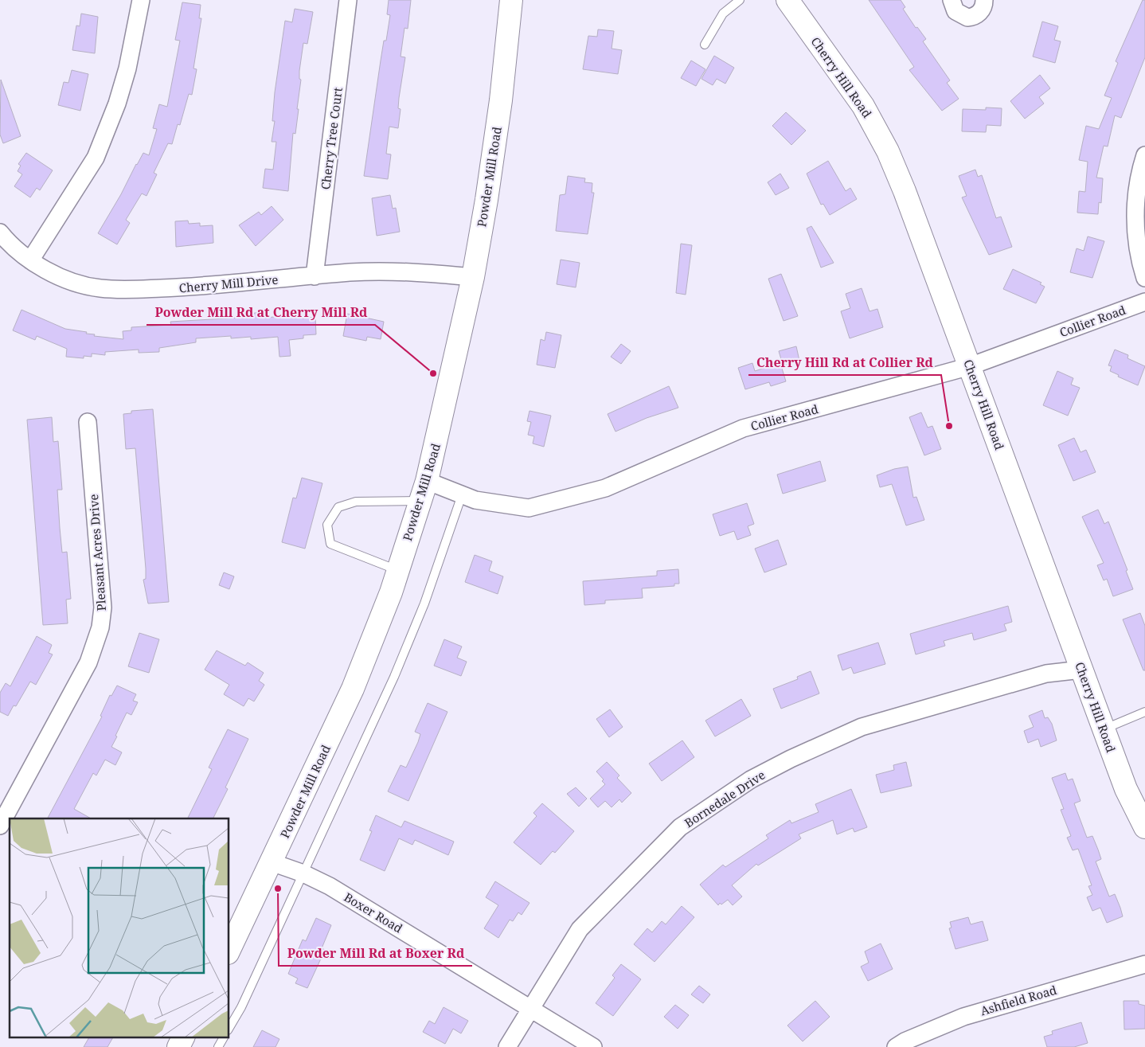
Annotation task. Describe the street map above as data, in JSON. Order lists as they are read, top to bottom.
{
  "streets": {
    "main road": ["Cherry Hill Road", "Powder Mill Road"],
    "street": [
      "Cherry Tree Court",
      "Cherry Mill Drive",
      "Collier Road",
      "Pleasant Acres Drive",
      "Bornedale Drive",
      "Boxer Road",
      "Ashfield Road"
    ]
  },
  "crossings": [
    ["Cherry Hill Road", "Collier Road"],
    ["Cherry Hill Road", "Bornedale Drive"],
    ["Cherry Tree Court", "Cherry Mill Drive"],
    ["Powder Mill Road", "Cherry Mill Drive"],
    ["Powder Mill Road", "Collier Road"],
    ["Powder Mill Road", "Boxer Road"],
    ["Bornedale Drive", "Boxer Road"]
  ],
  "places": ["Powder Mill Rd at Cherry Mill Rd", "Cherry Hill Rd at Collier Rd", "Powder Mill Rd at Boxer Rd"]
}
